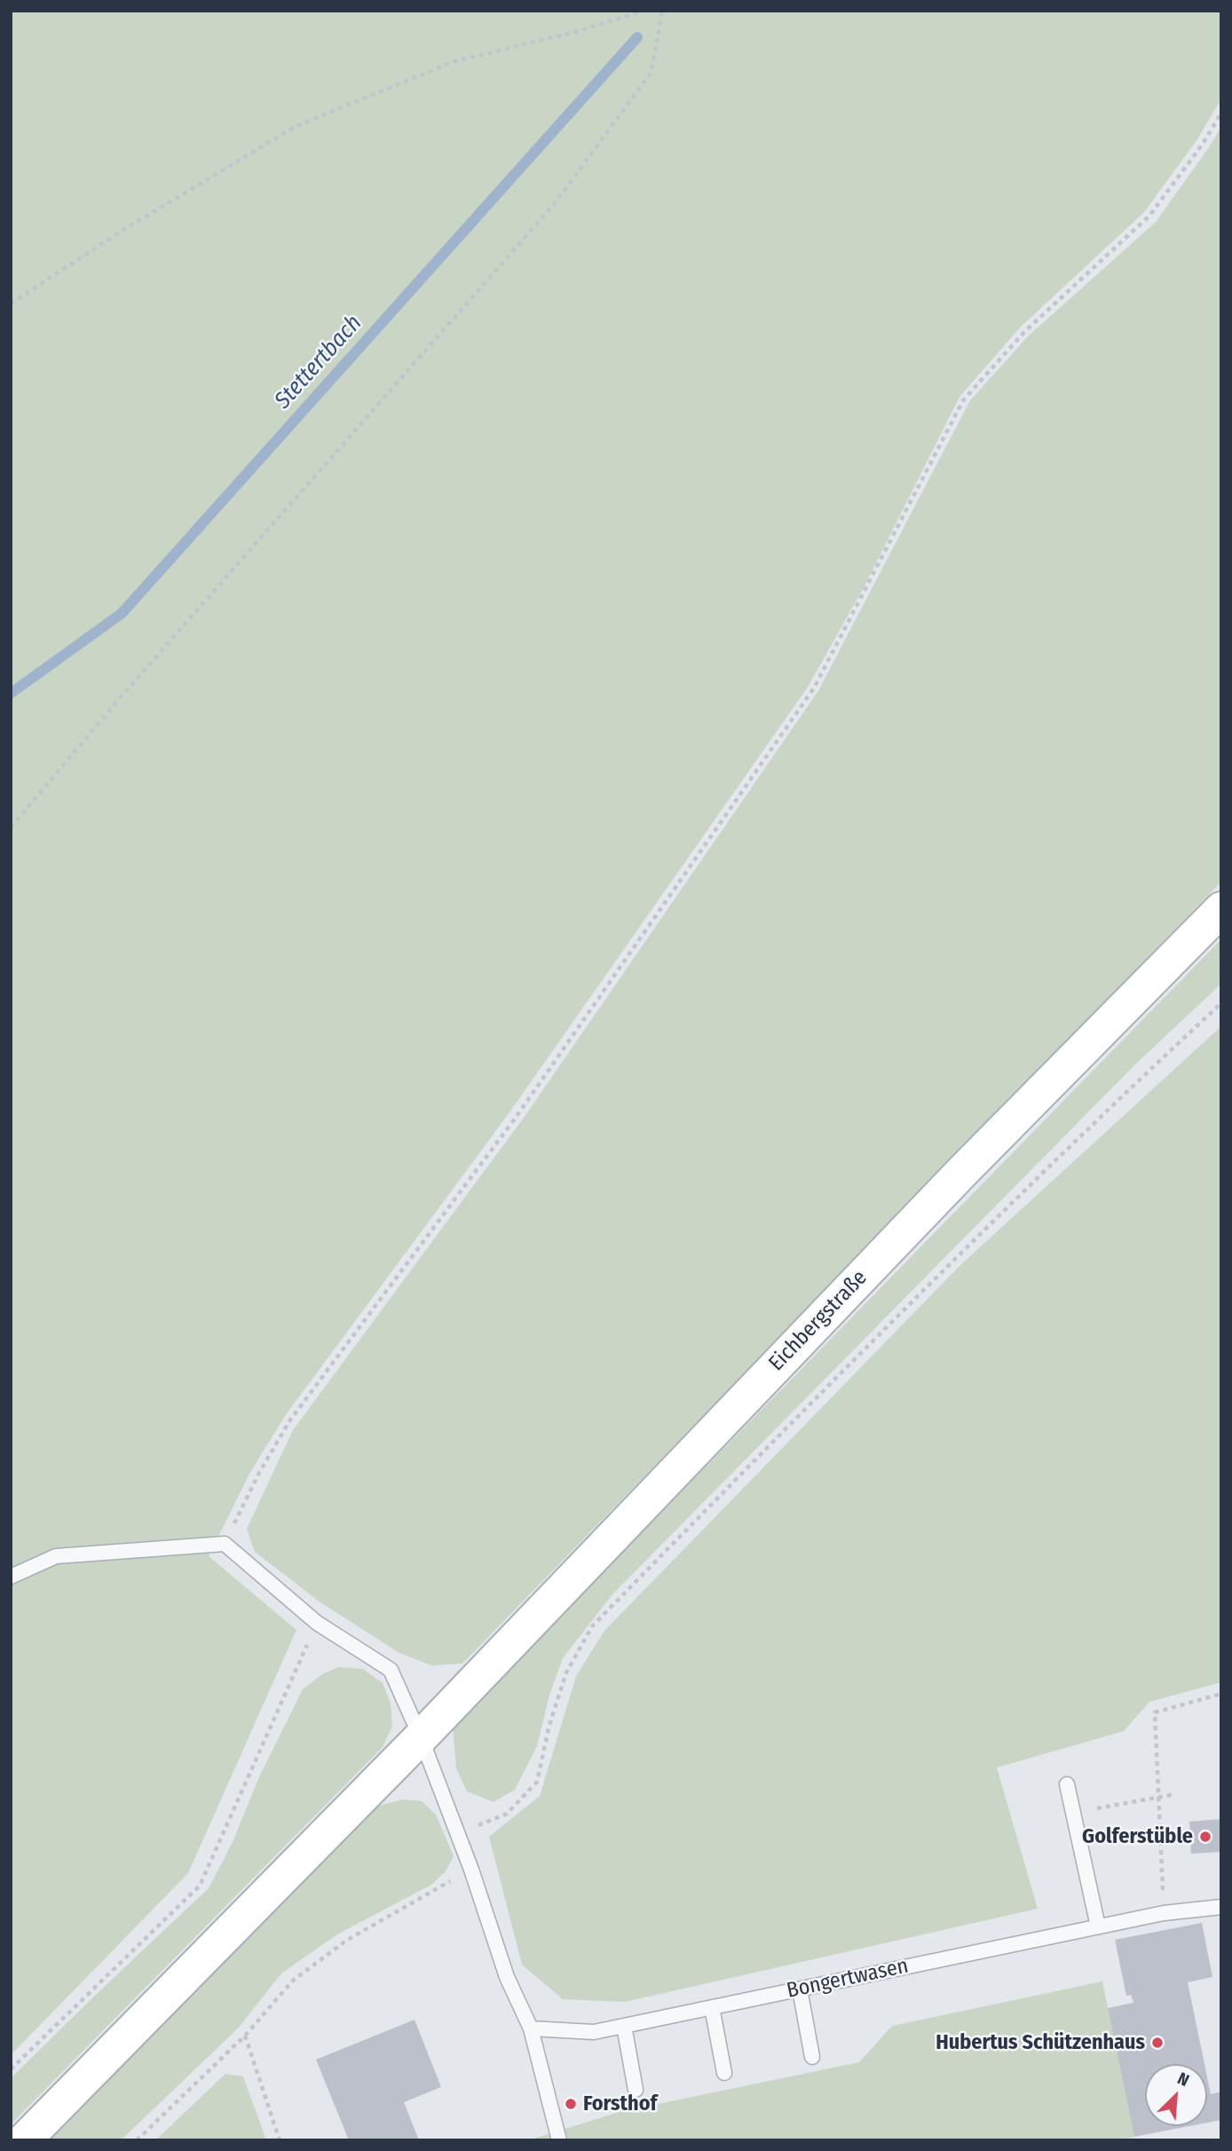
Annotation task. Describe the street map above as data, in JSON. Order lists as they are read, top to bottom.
{
  "streets": {
    "main road": ["Eichbergstraße"],
    "lane": ["Bongertwasen"]
  },
  "water": ["Stettertbach"],
  "places": ["Golferstüble", "Hubertus Schützenhaus", "Forsthof"],
  "north": "top right"
}
